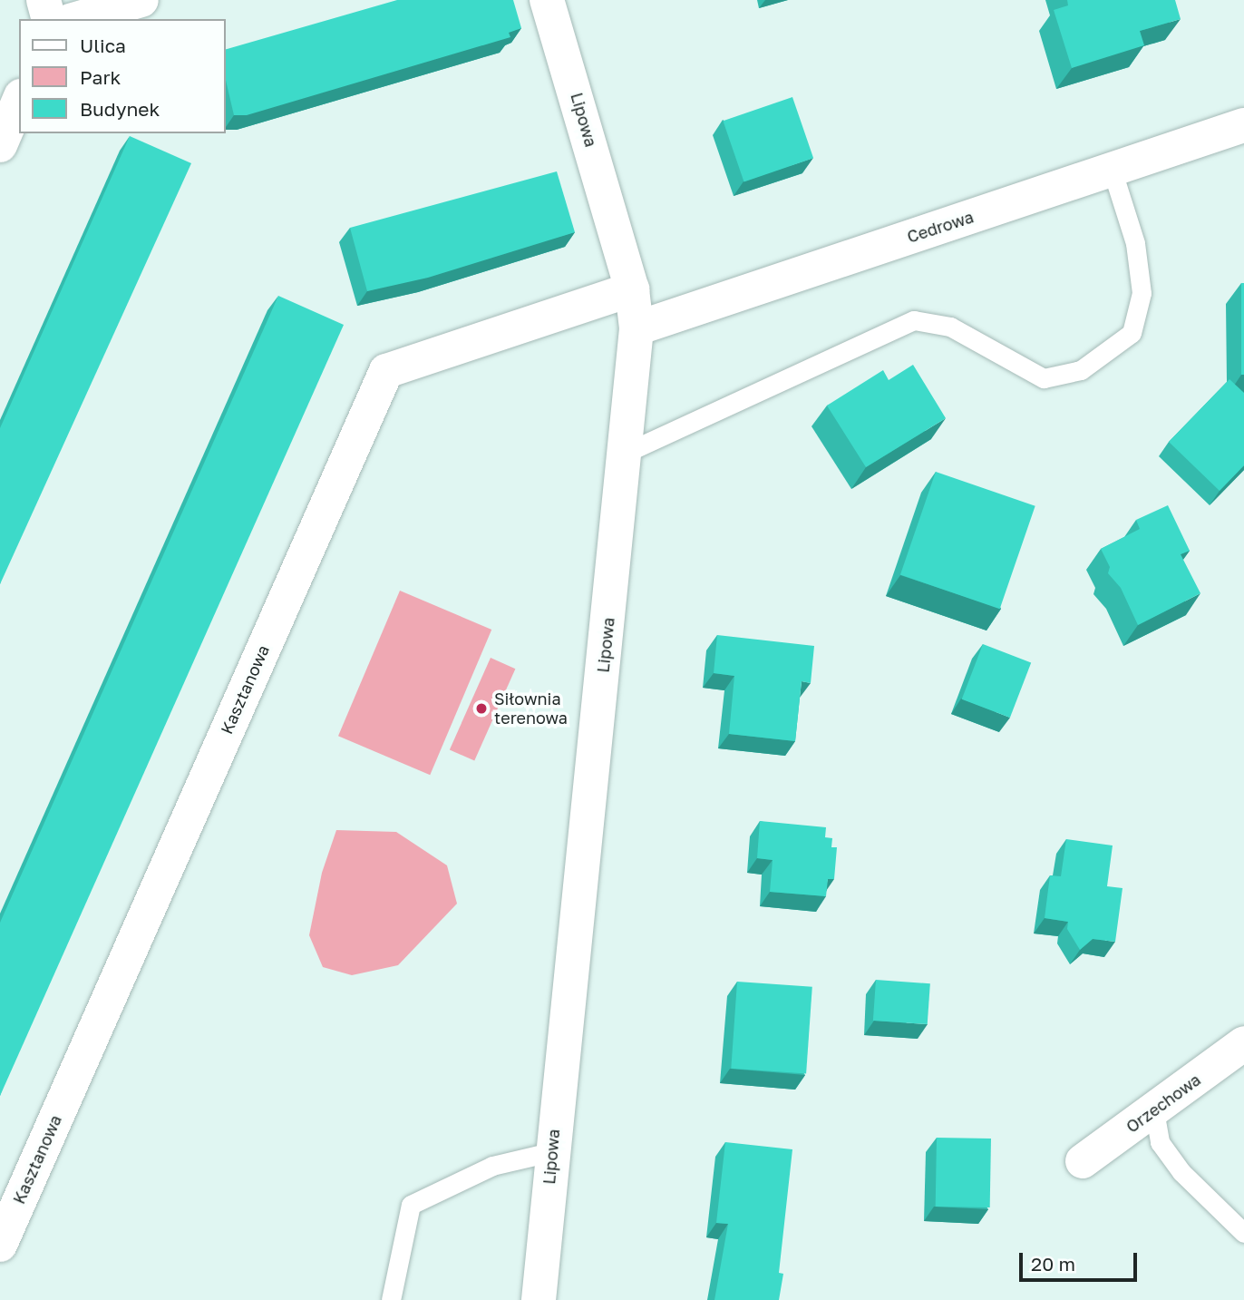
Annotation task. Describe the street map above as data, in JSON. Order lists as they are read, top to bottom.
{
  "streets": {
    "street": [
      "Lipowa",
      "Cedrowa",
      "Kasztanowa",
      "Orzechowa"
    ]
  },
  "crossings": [
    ["Lipowa", "Cedrowa"],
    ["Lipowa", "Kasztanowa"]
  ],
  "places": ["Siłownia terenowa"],
  "legend": ["Ulica", "Park", "Budynek"],
  "scale_bar": "20 m"
}
